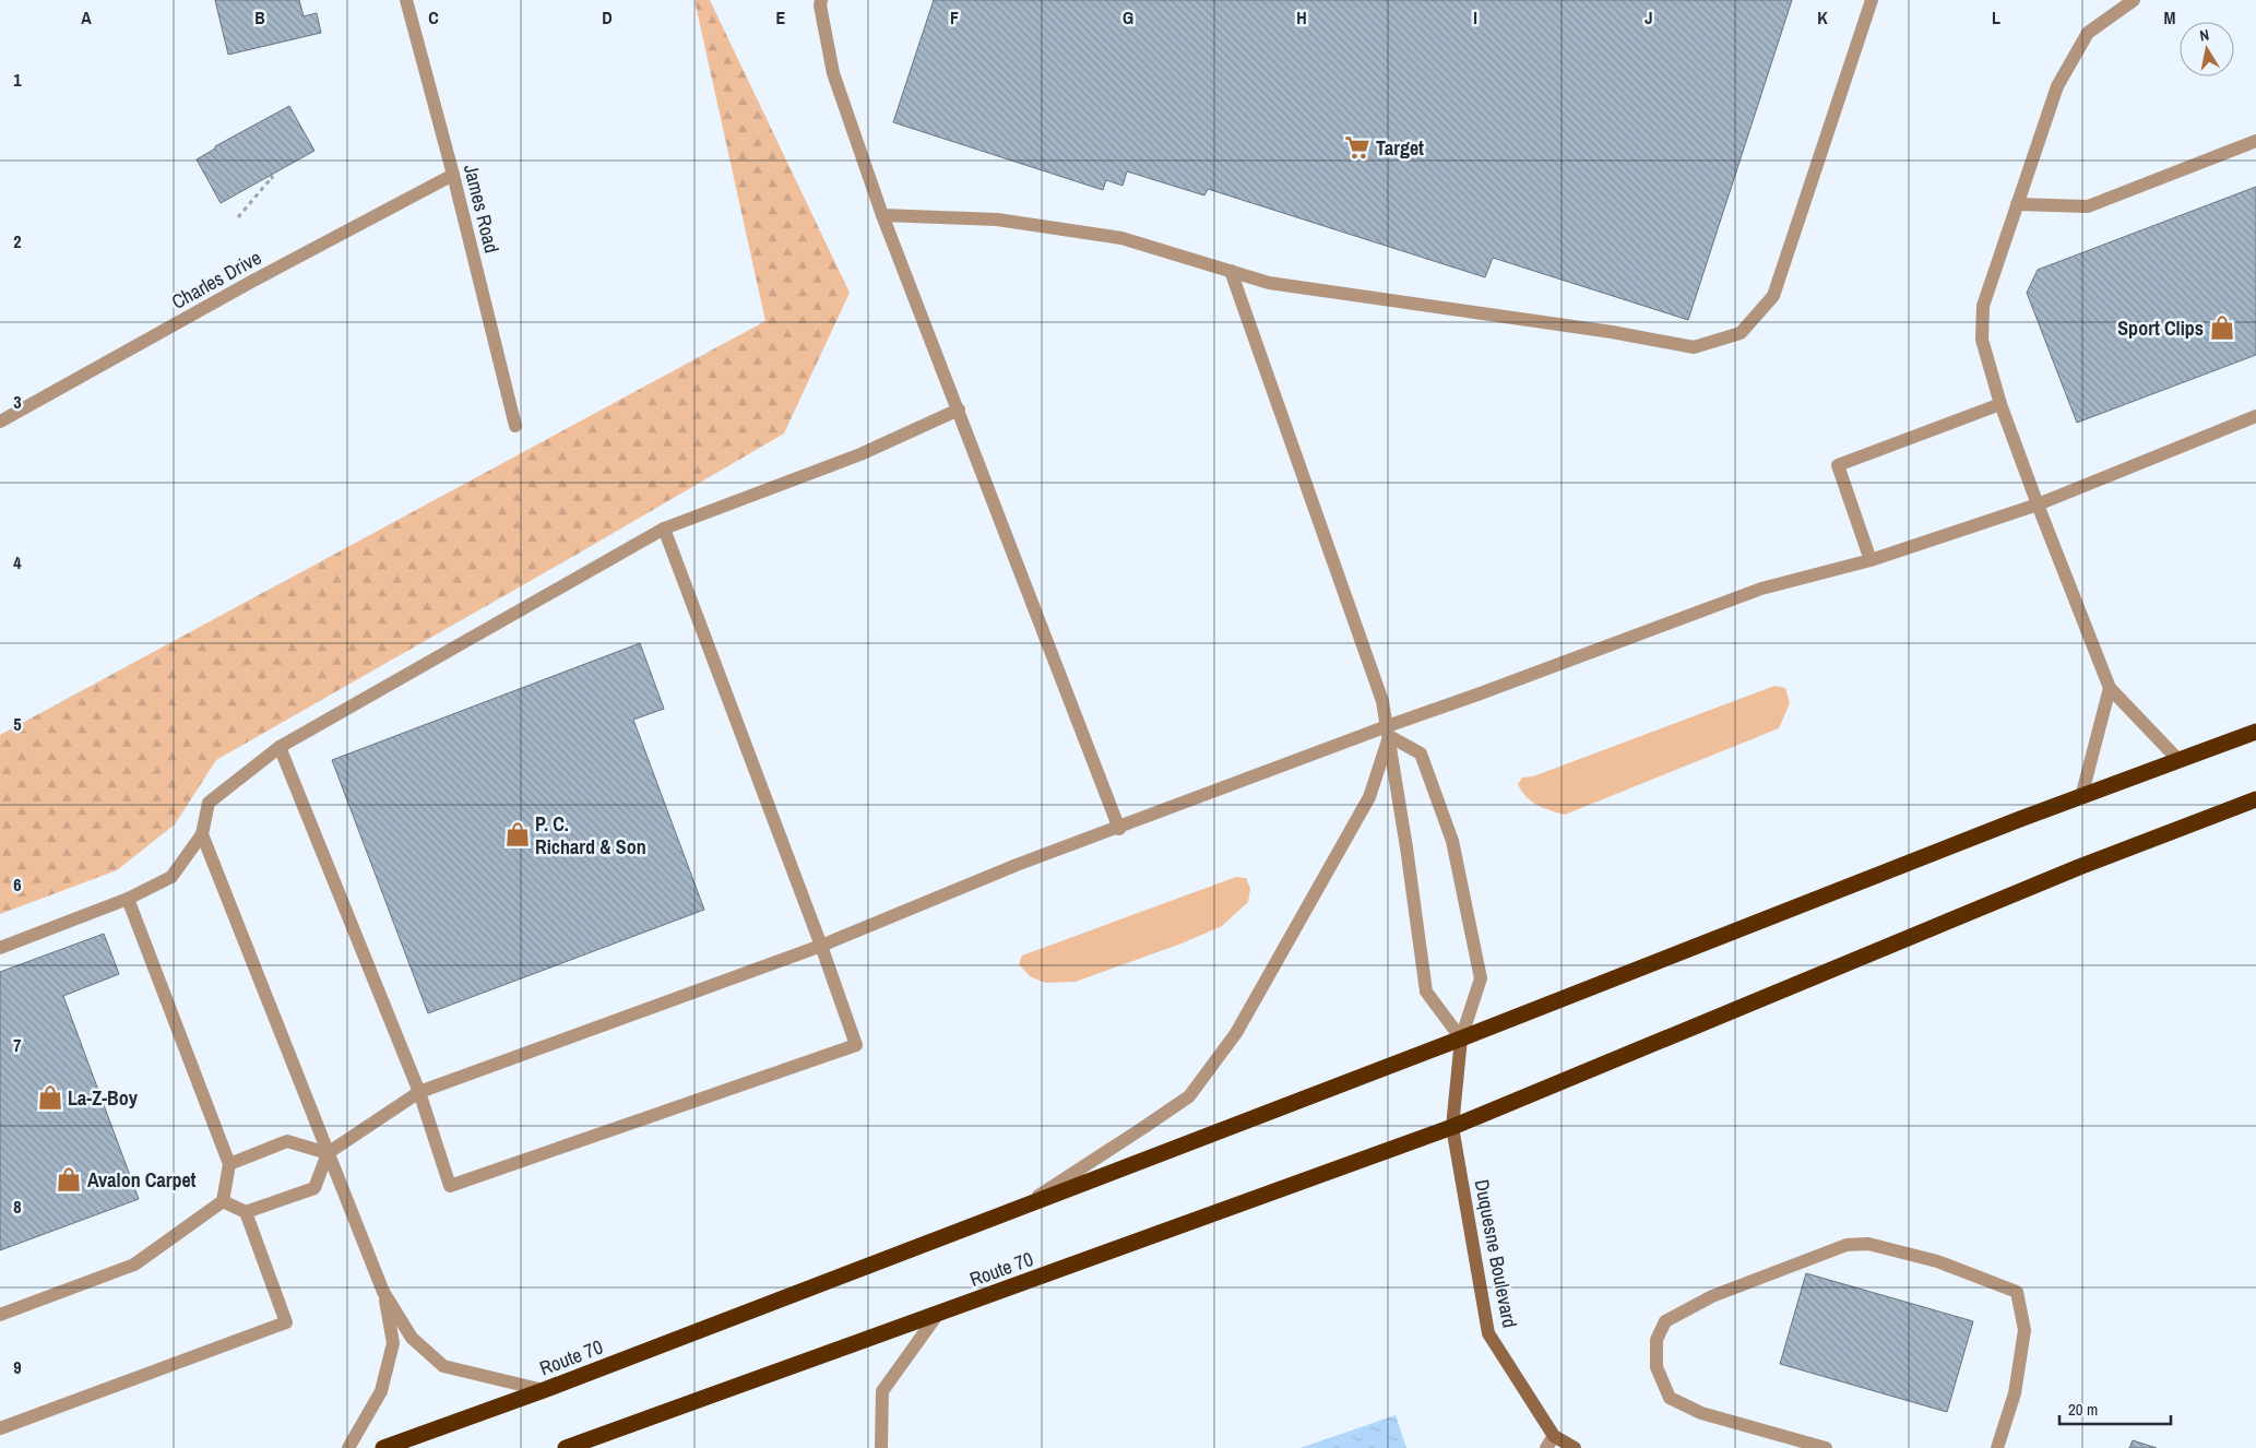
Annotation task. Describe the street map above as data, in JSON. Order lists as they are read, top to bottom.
{
  "streets": {
    "highway": ["Route 70"],
    "street": ["James Road", "Charles Drive", "Duquesne Boulevard"]
  },
  "crossings": [
    ["James Road", "Charles Drive"],
    ["Duquesne Boulevard", "Route 70"]
  ],
  "places": {
    "supermarket": ["Target"],
    "shop": [
      "Sport Clips",
      "P. C. Richard & Son",
      "La-Z-Boy",
      "Avalon Carpet"
    ]
  },
  "scale_bar": "20 m",
  "north": "top",
  "grid": {
    "columns": [
      "A",
      "B",
      "C",
      "D",
      "E",
      "F",
      "G",
      "H",
      "I",
      "J",
      "K",
      "L",
      "M"
    ],
    "rows": [
      "1",
      "2",
      "3",
      "4",
      "5",
      "6",
      "7",
      "8",
      "9"
    ]
  }
}
